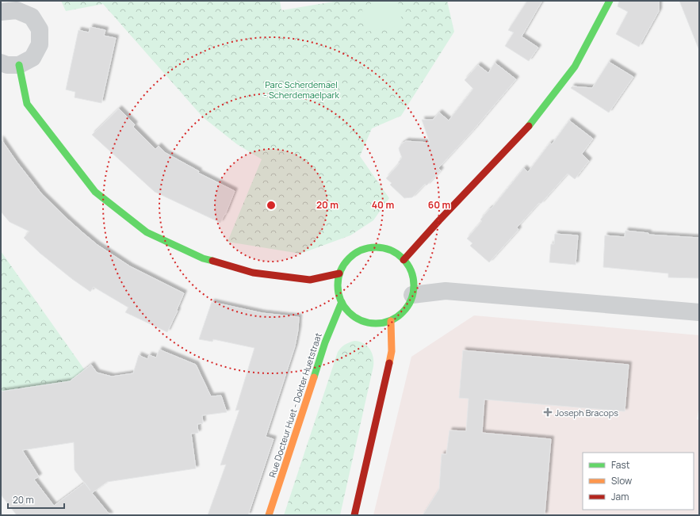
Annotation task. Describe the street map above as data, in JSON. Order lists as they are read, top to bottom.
{
  "streets": {
    "street": ["Rue Docteur Huet - Dokter Huetstraat"]
  },
  "parks": ["Parc Scherdemael - Scherdemaelpark"],
  "places": {
    "health": ["Joseph Bracops"]
  },
  "legend": ["Fast", "Slow", "Jam"],
  "scale_bar": "20 m",
  "rings": ["20 m", "40 m", "60 m"]
}
